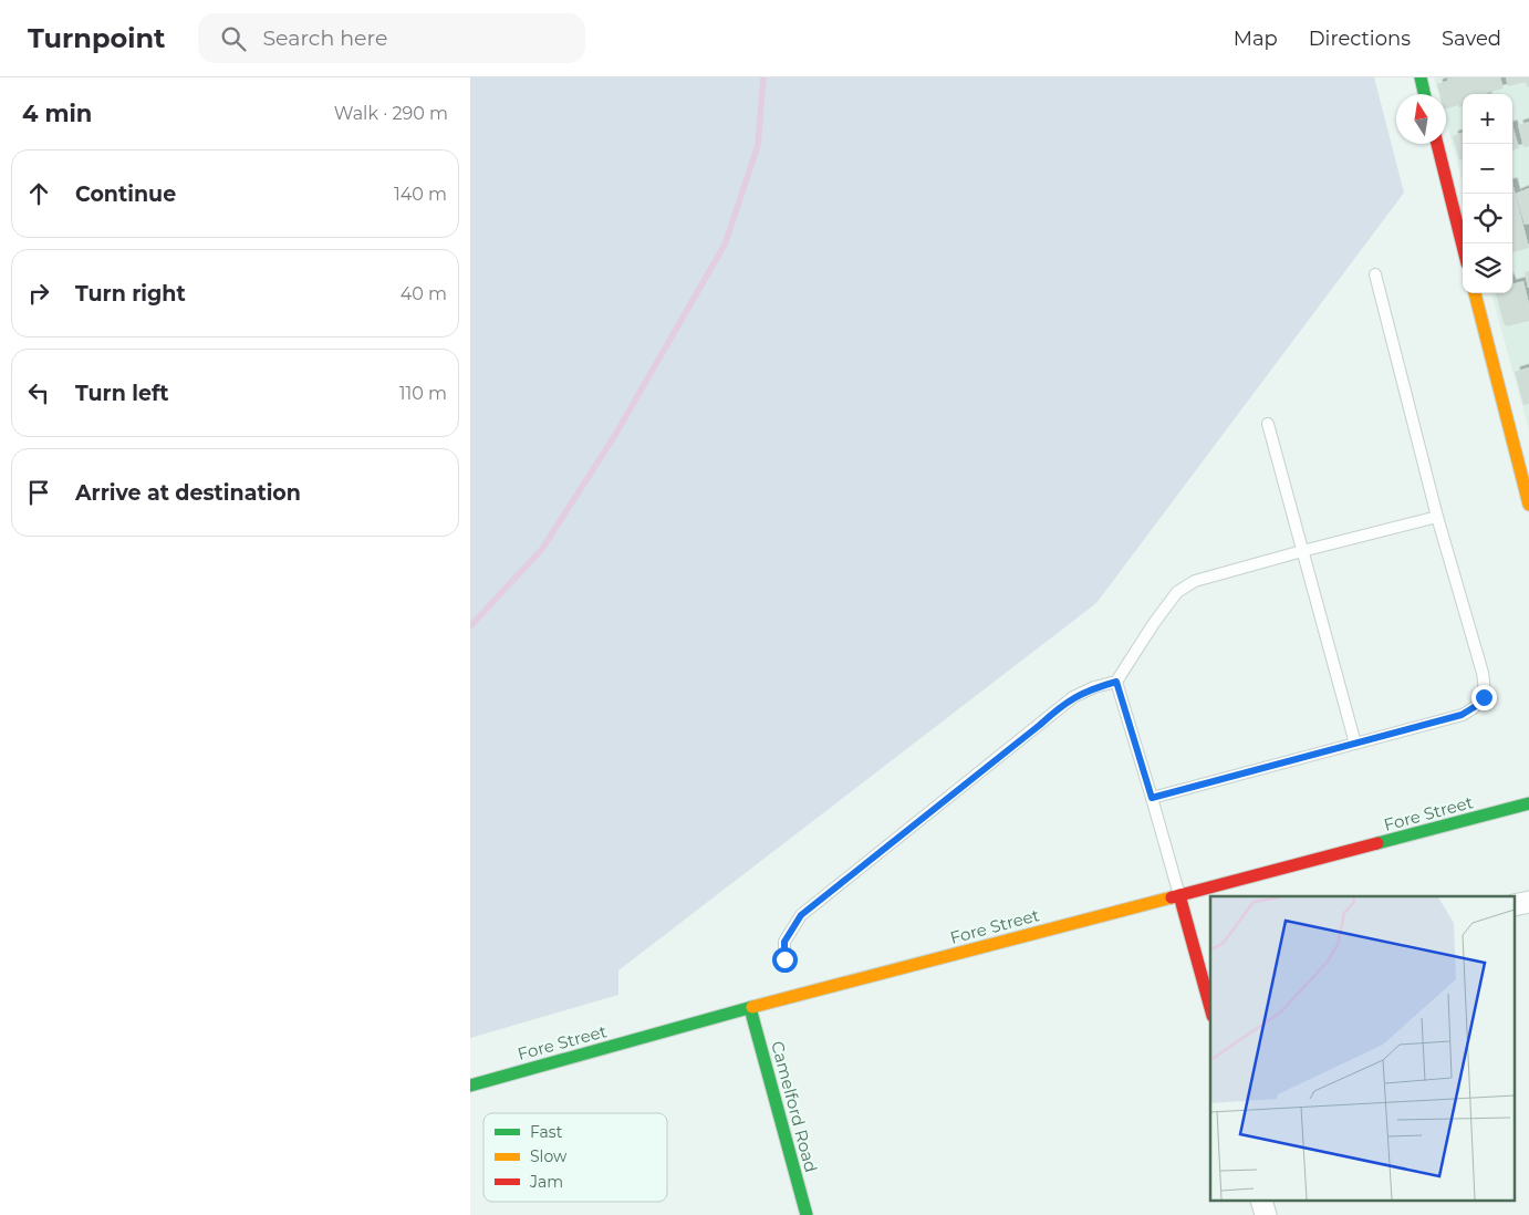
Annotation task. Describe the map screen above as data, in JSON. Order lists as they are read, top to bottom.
{
  "streets": {
    "street": ["Fore Street", "Camelford Road"]
  },
  "crossings": [
    ["Fore Street", "Camelford Road"]
  ],
  "legend": ["Fast", "Slow", "Jam"],
  "north": "top",
  "page": {
    "header": "Turnpoint",
    "search": "Search here",
    "nav": ["Map", "Directions", "Saved"],
    "heading": ["4 min", "Walk · 290 m"],
    "map_buttons": ["+", "−"],
    "list": [
      ["Continue", "140 m"],
      ["Turn right", "40 m"],
      ["Turn left", "110 m"],
      "Arrive at destination"
    ]
  }
}
